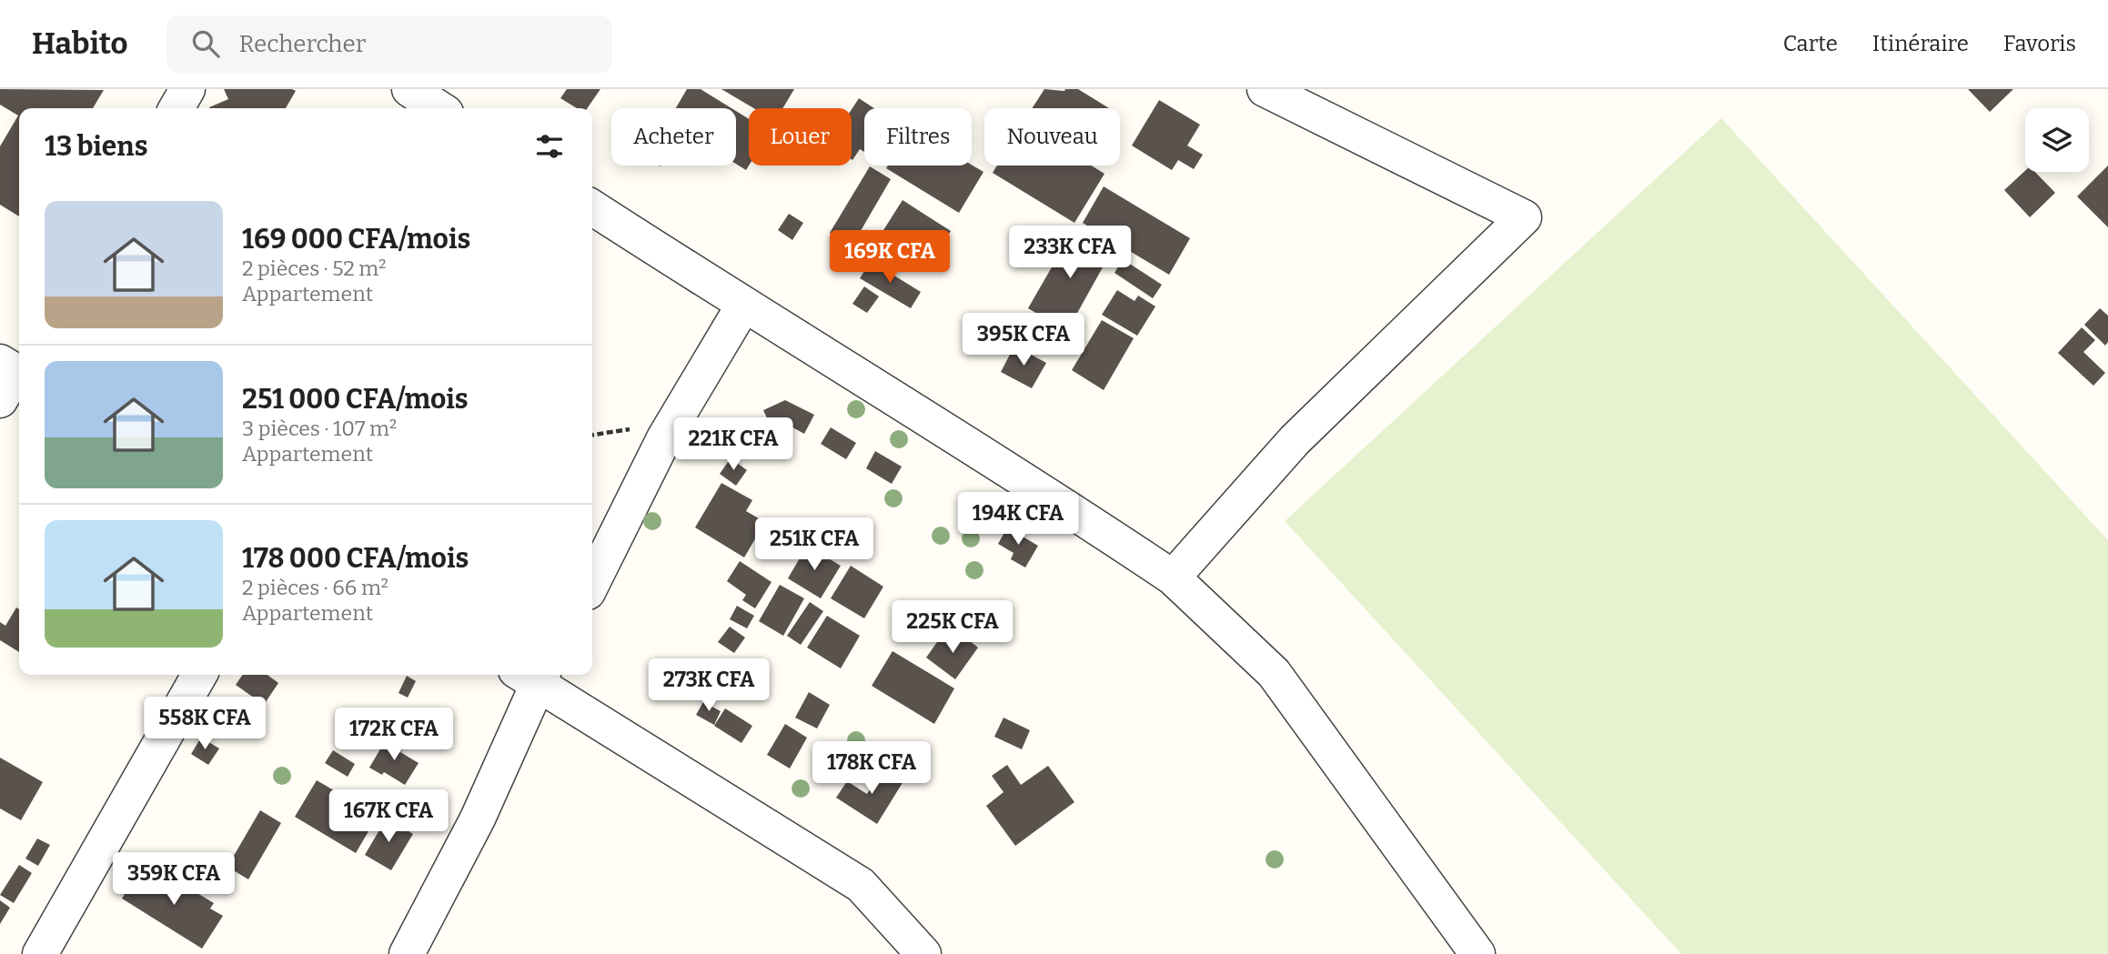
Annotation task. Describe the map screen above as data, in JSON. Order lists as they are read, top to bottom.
{
  "page": {
    "header": "Habito",
    "search": "Rechercher",
    "nav": ["Carte", "Itinéraire", "Favoris"],
    "chip": [
      "Acheter",
      "Louer",
      "Filtres",
      "Nouveau"
    ],
    "heading": "13 biens",
    "list": [
      {
        "name": "169 000 CFA/mois",
        "note": "2 pièces · 52 m² · Appartement"
      },
      {
        "name": "251 000 CFA/mois",
        "note": "3 pièces · 107 m² · Appartement"
      },
      {
        "name": "178 000 CFA/mois",
        "note": "2 pièces · 66 m² · Appartement"
      }
    ],
    "price": [
      "233K CFA",
      "169K CFA",
      "395K CFA",
      "221K CFA",
      "194K CFA",
      "251K CFA",
      "225K CFA",
      "273K CFA",
      "558K CFA",
      "172K CFA",
      "178K CFA",
      "167K CFA",
      "359K CFA"
    ]
  }
}
